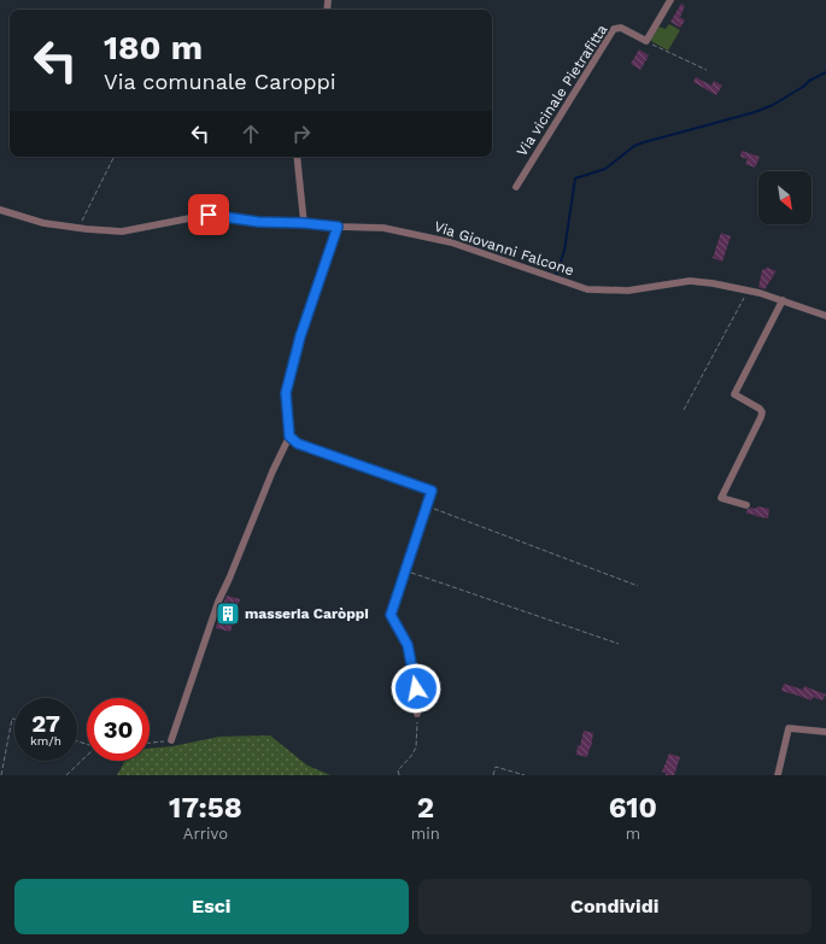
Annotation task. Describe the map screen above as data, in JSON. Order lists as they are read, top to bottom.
{
  "streets": {
    "street": ["Via vicinale Pietrafitta", "Via Giovanni Falcone"]
  },
  "places": {
    "building": ["masseria Caròppi"]
  },
  "north": "bottom right",
  "page": {
    "turn": ["180 m", "Via comunale Caroppi"],
    "speed": "27 km/h",
    "limit": "30",
    "eta": [
      "17:58",
      "Arrivo",
      "2",
      "min",
      "610",
      "m"
    ],
    "buttons": ["Esci", "Condividi"]
  }
}
